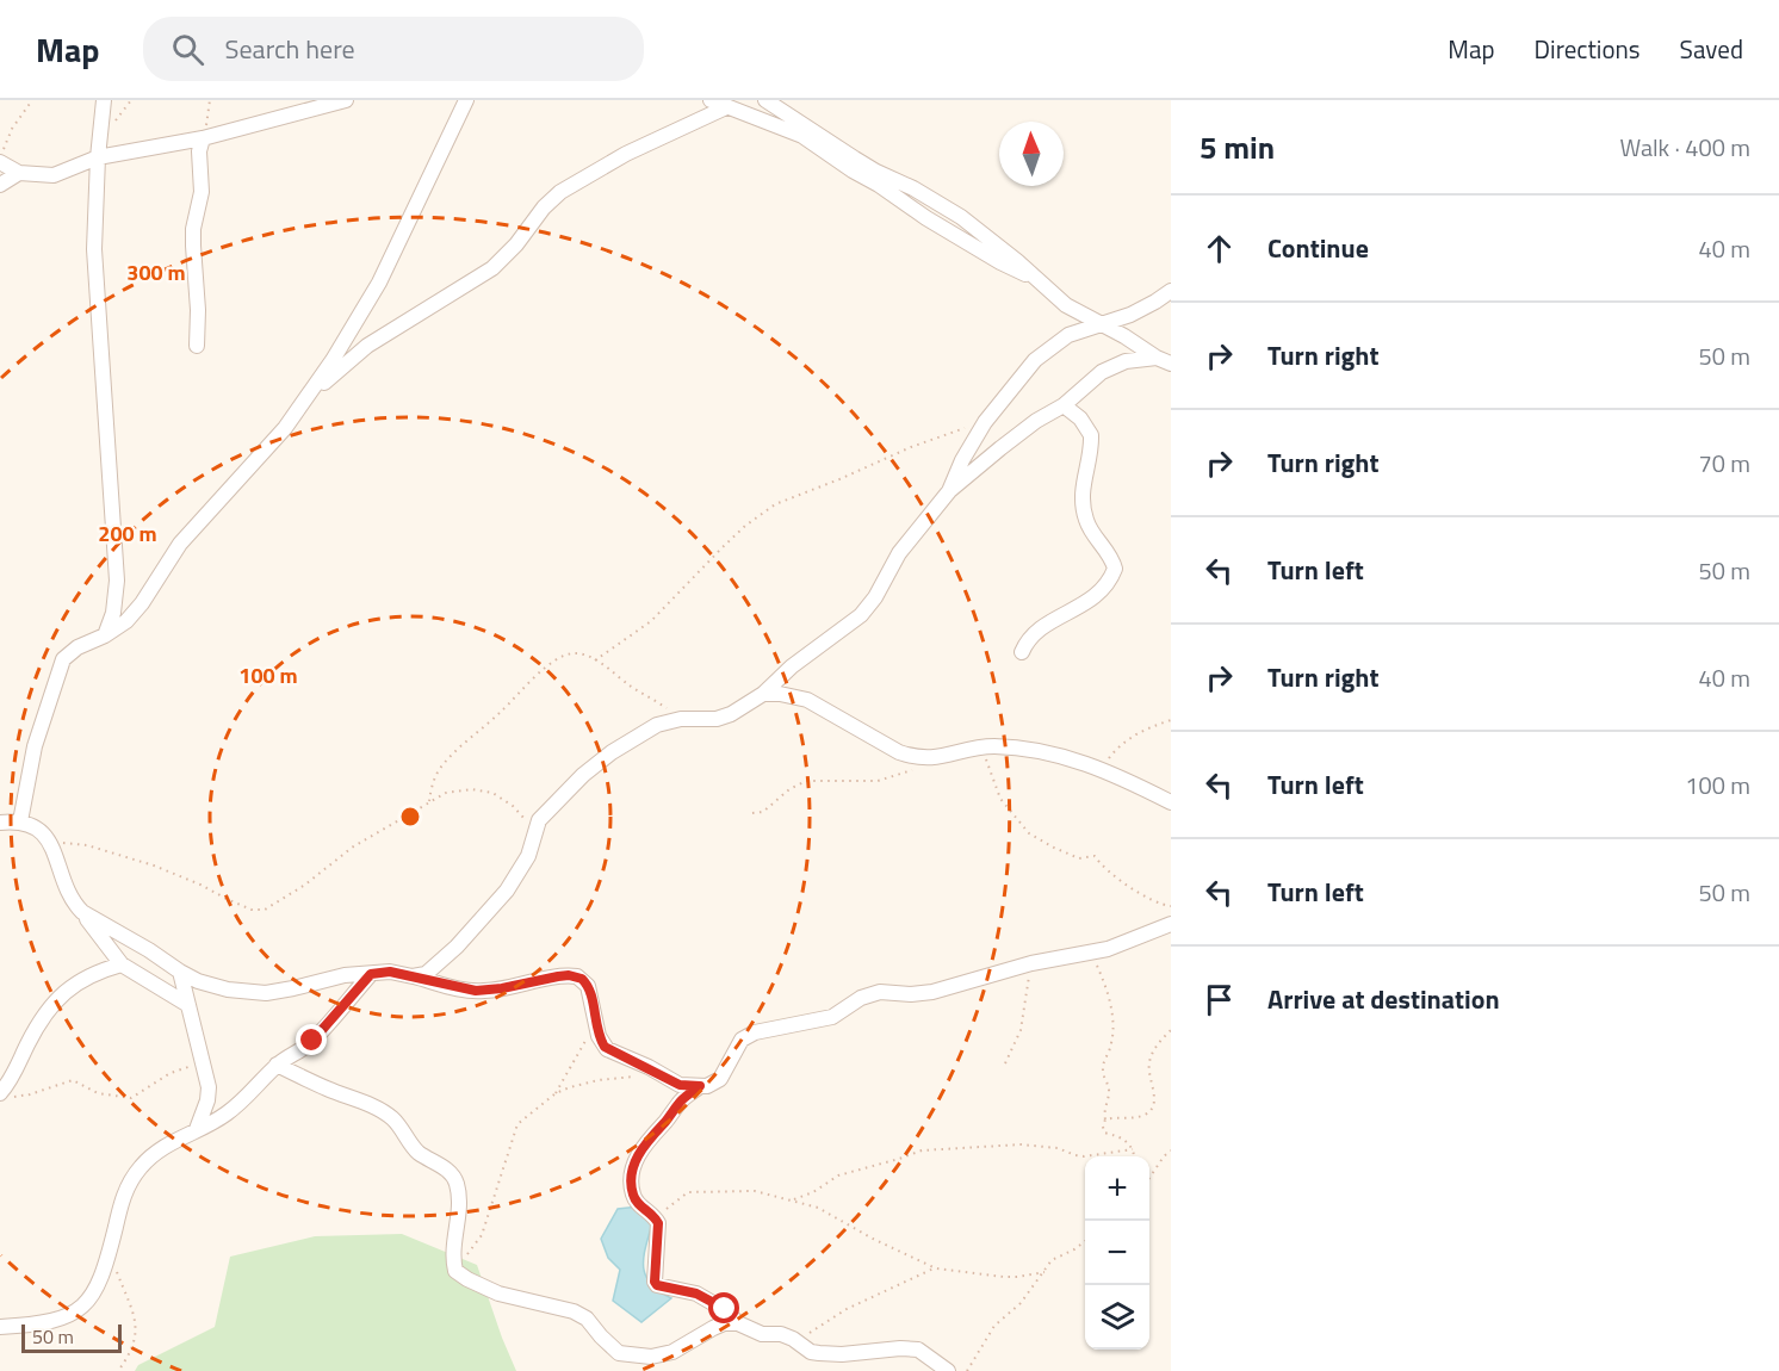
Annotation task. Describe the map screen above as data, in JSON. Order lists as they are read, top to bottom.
{
  "scale_bar": "50 m",
  "north": "top",
  "page": {
    "header": "Map",
    "search": "Search here",
    "nav": ["Map", "Directions", "Saved"],
    "heading": ["5 min", "Walk · 400 m"],
    "list": [
      ["Continue", "40 m"],
      ["Turn right", "50 m"],
      ["Turn right", "70 m"],
      ["Turn left", "50 m"],
      ["Turn right", "40 m"],
      ["Turn left", "100 m"],
      ["Turn left", "50 m"],
      "Arrive at destination"
    ],
    "map_buttons": ["+", "−"],
    "scale": "50 m"
  },
  "rings": ["300 m", "200 m", "100 m"]
}
